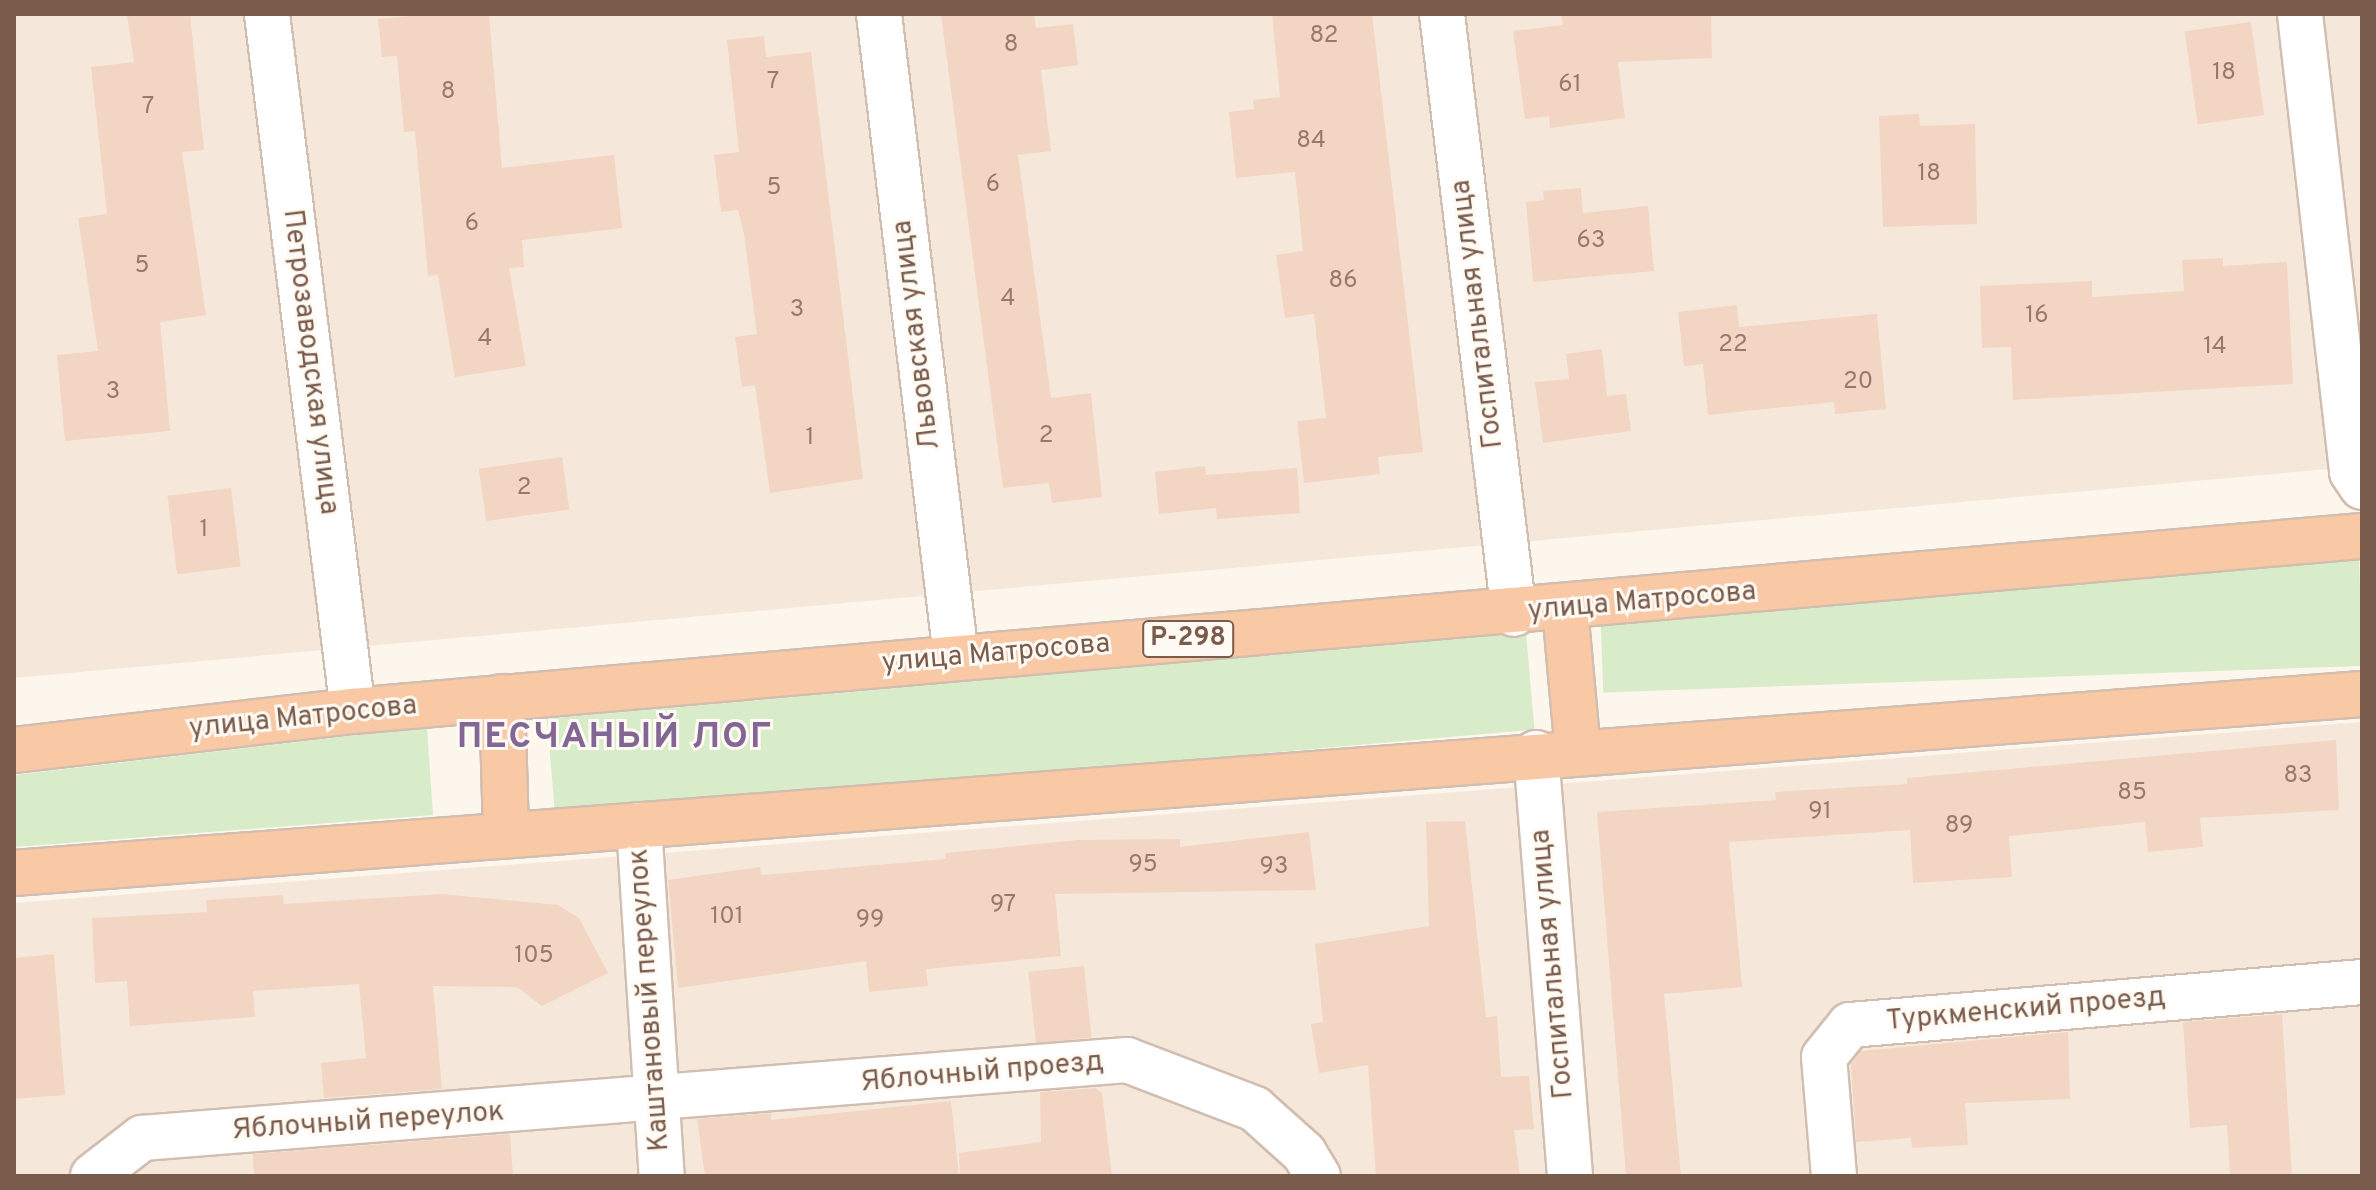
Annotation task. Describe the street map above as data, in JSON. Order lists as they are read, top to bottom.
{
  "streets": {
    "highway": ["улица Матросова", "Р-298"],
    "street": [
      "Госпитальная улица",
      "Львовская улица",
      "Петрозаводская улица",
      "Каштановый переулок",
      "Туркменский проезд",
      "Яблочный проезд",
      "Яблочный переулок"
    ]
  },
  "crossings": [
    ["Госпитальная улица", "улица Матросова"],
    ["Львовская улица", "улица Матросова"],
    ["Петрозаводская улица", "улица Матросова"],
    ["Каштановый переулок", "Яблочный проезд"],
    ["Каштановый переулок", "Яблочный переулок"],
    ["Яблочный проезд", "Яблочный переулок"]
  ],
  "districts": ["ПЕСЧАНЫЙ ЛОГ"],
  "house_numbers": [
    "82",
    "8",
    "18",
    "7",
    "61",
    "8",
    "7",
    "84",
    "18",
    "6",
    "5",
    "6",
    "63",
    "5",
    "86",
    "4",
    "3",
    "16",
    "4",
    "22",
    "14",
    "20",
    "3",
    "2",
    "1",
    "2",
    "1",
    "83",
    "85",
    "91",
    "89",
    "95",
    "93",
    "97",
    "101",
    "99",
    "105"
  ]
}
